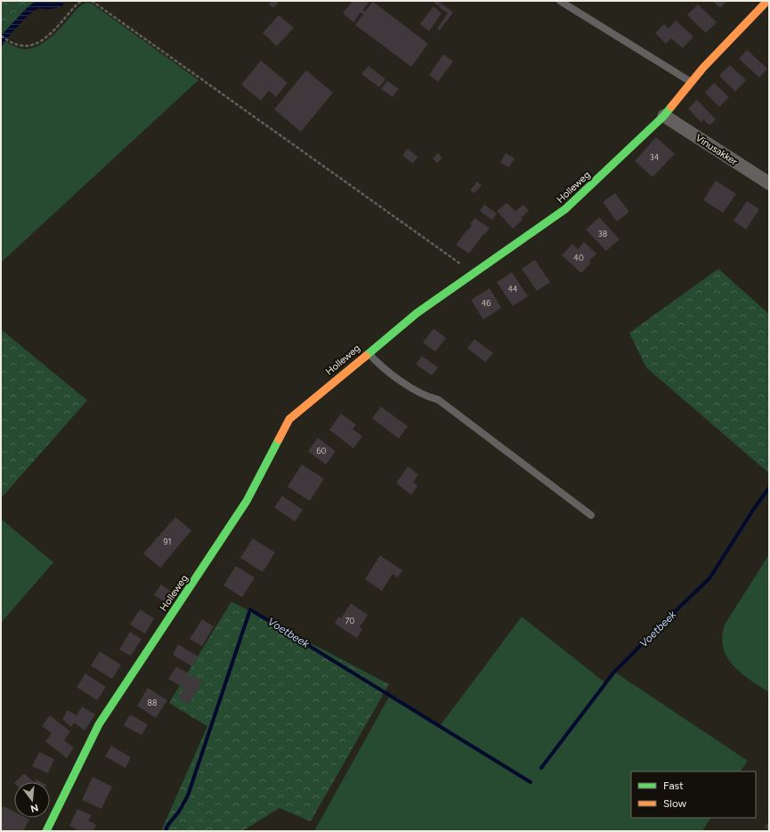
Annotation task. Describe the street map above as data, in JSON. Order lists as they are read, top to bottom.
{
  "streets": {
    "street": ["Vinusakker", "Holleweg"]
  },
  "crossings": [
    ["Vinusakker", "Holleweg"]
  ],
  "water": ["Voetbeek"],
  "house_numbers": [
    "34",
    "38",
    "40",
    "44",
    "46",
    "60",
    "91",
    "70",
    "88"
  ],
  "legend": ["Fast", "Slow"],
  "north": "bottom"
}
